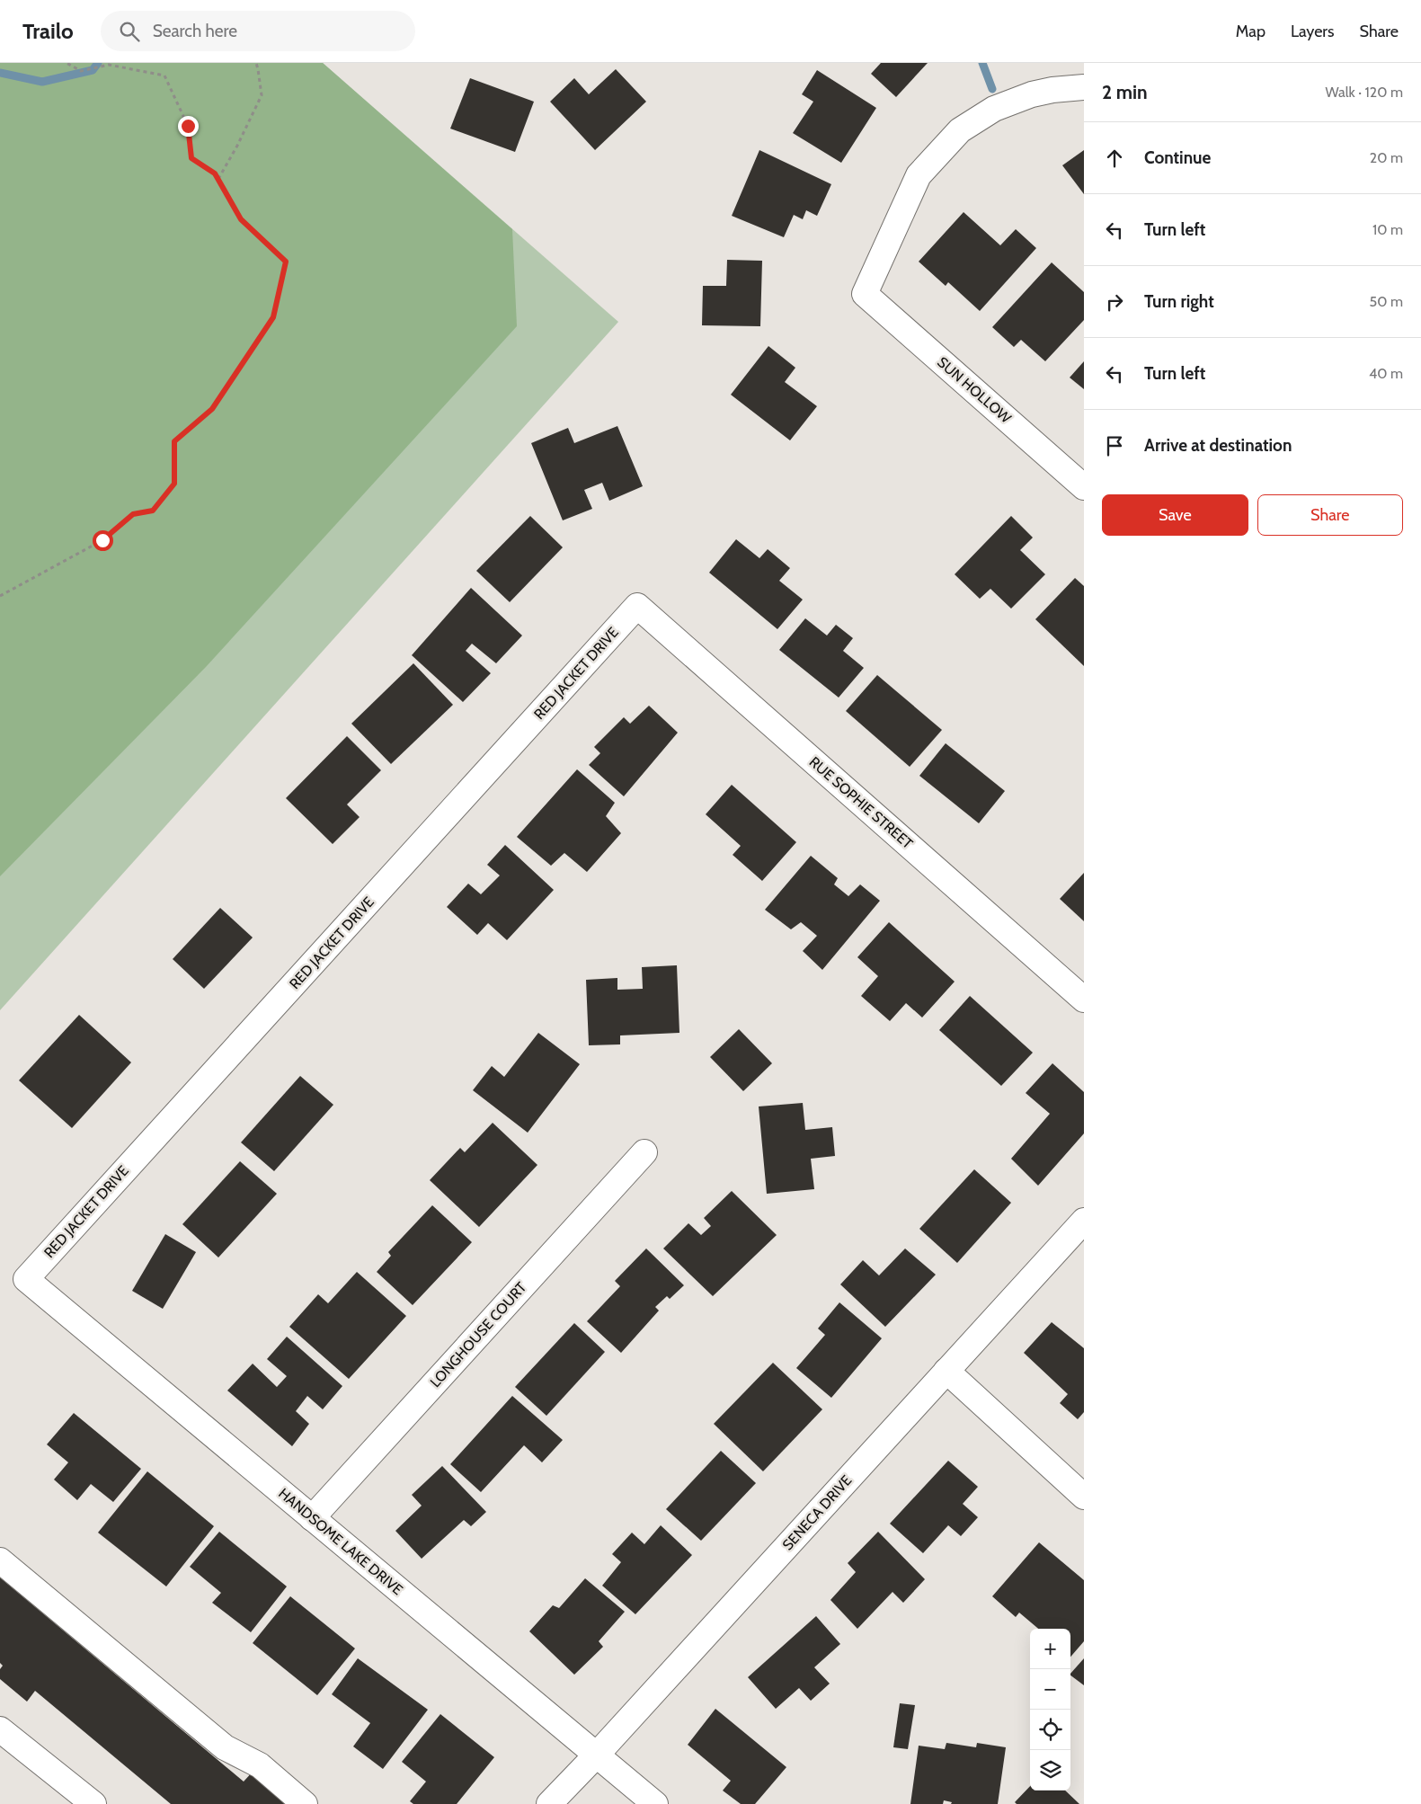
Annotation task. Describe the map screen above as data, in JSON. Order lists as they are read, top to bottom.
{
  "streets": {
    "street": [
      "SUN HOLLOW",
      "RED JACKET DRIVE",
      "RUE SOPHIE STREET",
      "LONGHOUSE COURT",
      "SENECA DRIVE",
      "HANDSOME LAKE DRIVE"
    ]
  },
  "crossings": [
    ["RED JACKET DRIVE", "RUE SOPHIE STREET"],
    ["RED JACKET DRIVE", "HANDSOME LAKE DRIVE"],
    ["LONGHOUSE COURT", "HANDSOME LAKE DRIVE"],
    ["SENECA DRIVE", "HANDSOME LAKE DRIVE"]
  ],
  "page": {
    "header": "Trailo",
    "search": "Search here",
    "nav": ["Map", "Layers", "Share"],
    "heading": ["2 min", "Walk · 120 m"],
    "list": [
      ["Continue", "20 m"],
      ["Turn left", "10 m"],
      ["Turn right", "50 m"],
      ["Turn left", "40 m"],
      "Arrive at destination"
    ],
    "buttons": ["Save", "Share"],
    "map_buttons": ["+", "−"]
  }
}
